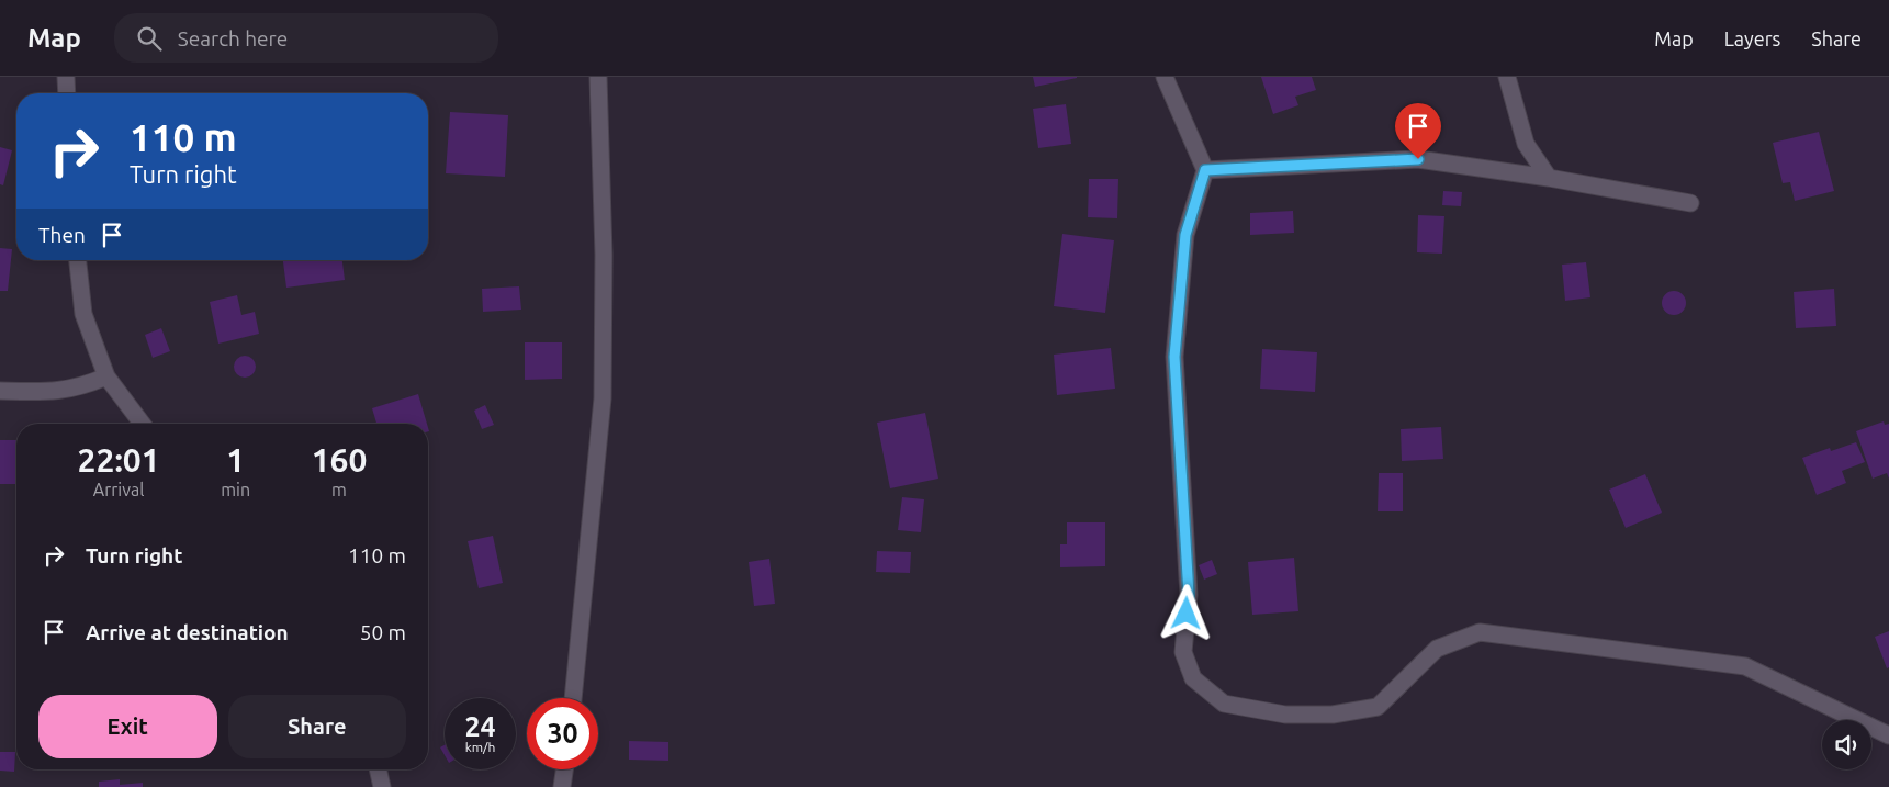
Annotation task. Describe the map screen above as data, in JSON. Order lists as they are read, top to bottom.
{
  "page": {
    "header": "Map",
    "search": "Search here",
    "nav": ["Map", "Layers", "Share"],
    "turn": ["110 m", "Turn right"],
    "then": "Then",
    "eta": [
      "22:01",
      "Arrival",
      "1",
      "min",
      "160",
      "m"
    ],
    "list": [
      {
        "name": "Turn right",
        "value": "110 m"
      },
      {
        "name": "Arrive at destination",
        "value": "50 m"
      }
    ],
    "buttons": ["Exit", "Share"],
    "speed": "24 km/h",
    "limit": "30"
  }
}
